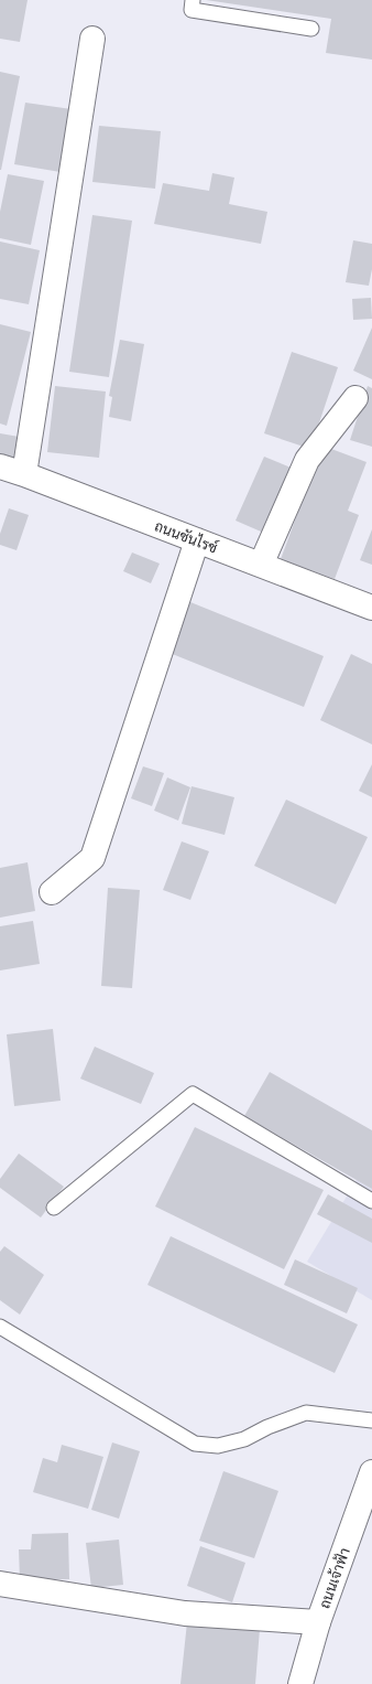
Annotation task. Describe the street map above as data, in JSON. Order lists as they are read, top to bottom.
{
  "streets": {
    "street": ["ถนนซันไรซ์", "ถนนเจ้าฟ้า"]
  }
}
